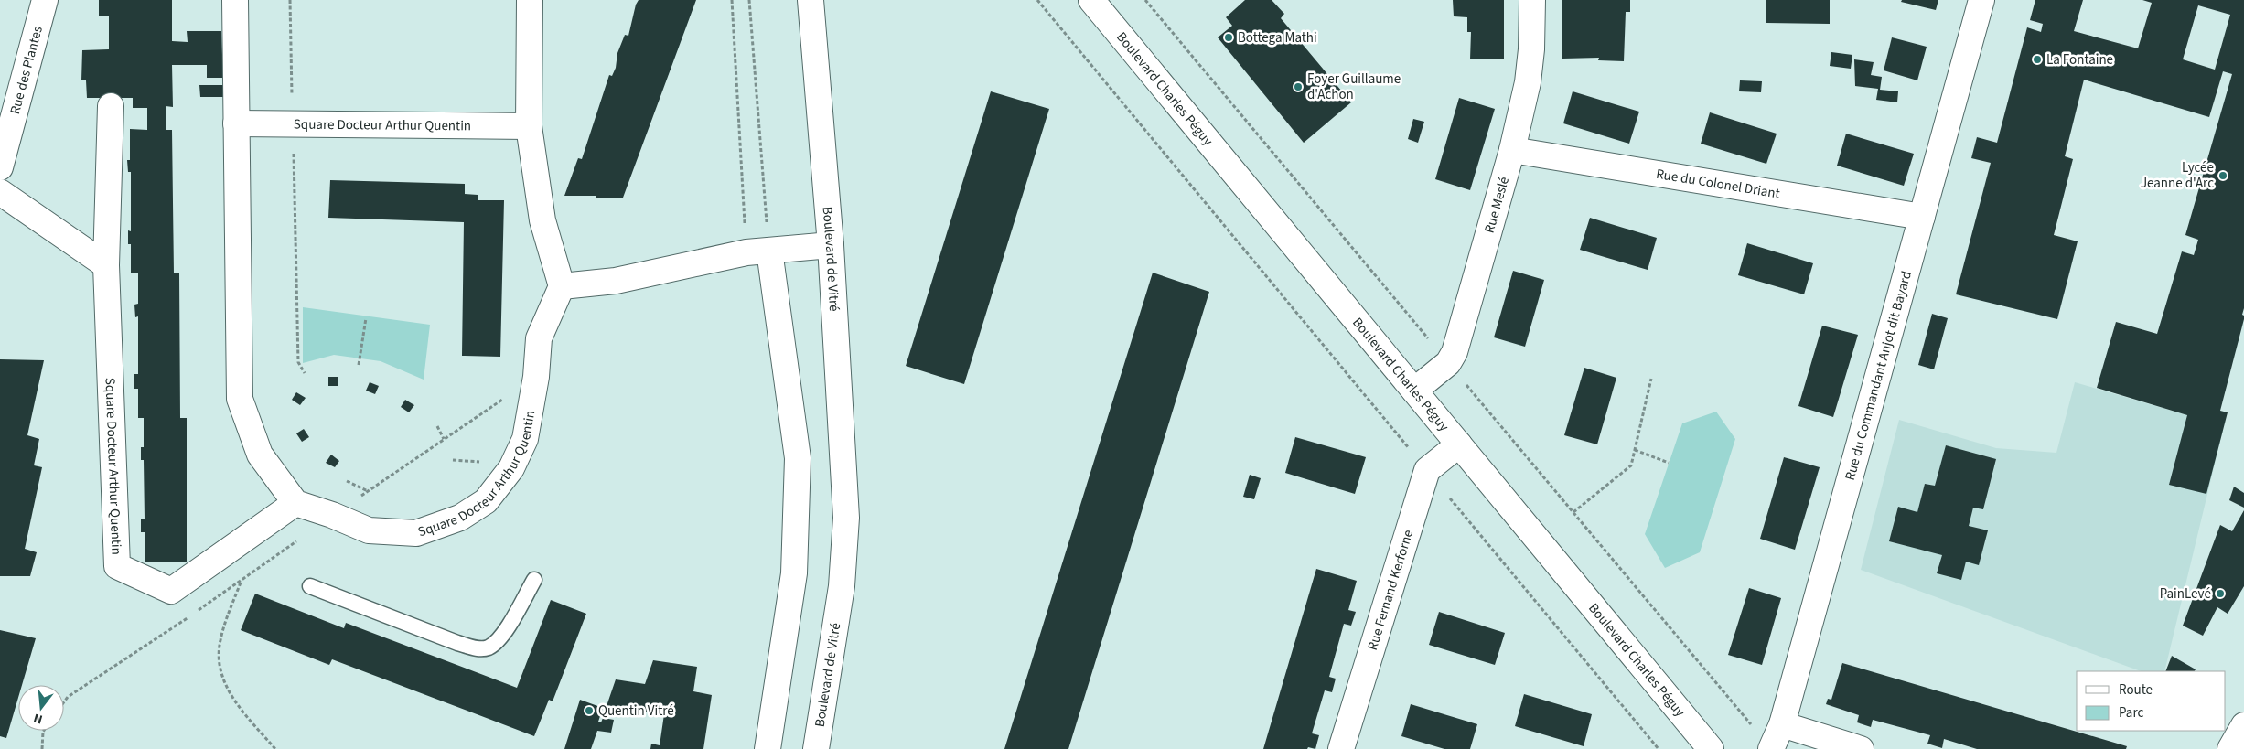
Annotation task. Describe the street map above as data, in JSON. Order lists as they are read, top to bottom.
{
  "streets": {
    "street": [
      "Rue des Plantes",
      "Boulevard Charles Péguy",
      "Square Docteur Arthur Quentin",
      "Rue du Colonel Driant",
      "Rue Meslé",
      "Boulevard de Vitré",
      "Rue du Commandant Anjot dit Bayard",
      "Rue Fernand Kerforne"
    ]
  },
  "crossings": [
    ["Boulevard Charles Péguy", "Rue Meslé"],
    ["Rue du Colonel Driant", "Rue Meslé"],
    ["Rue du Colonel Driant", "Rue du Commandant Anjot dit Bayard"]
  ],
  "places": [
    "Bottega Mathi",
    "La Fontaine",
    "Foyer Guillaume d'Achon",
    "Lycée Jeanne d'Arc",
    "PainLevé",
    "Quentin Vitré"
  ],
  "legend": ["Route", "Parc"],
  "north": "bottom"
}
